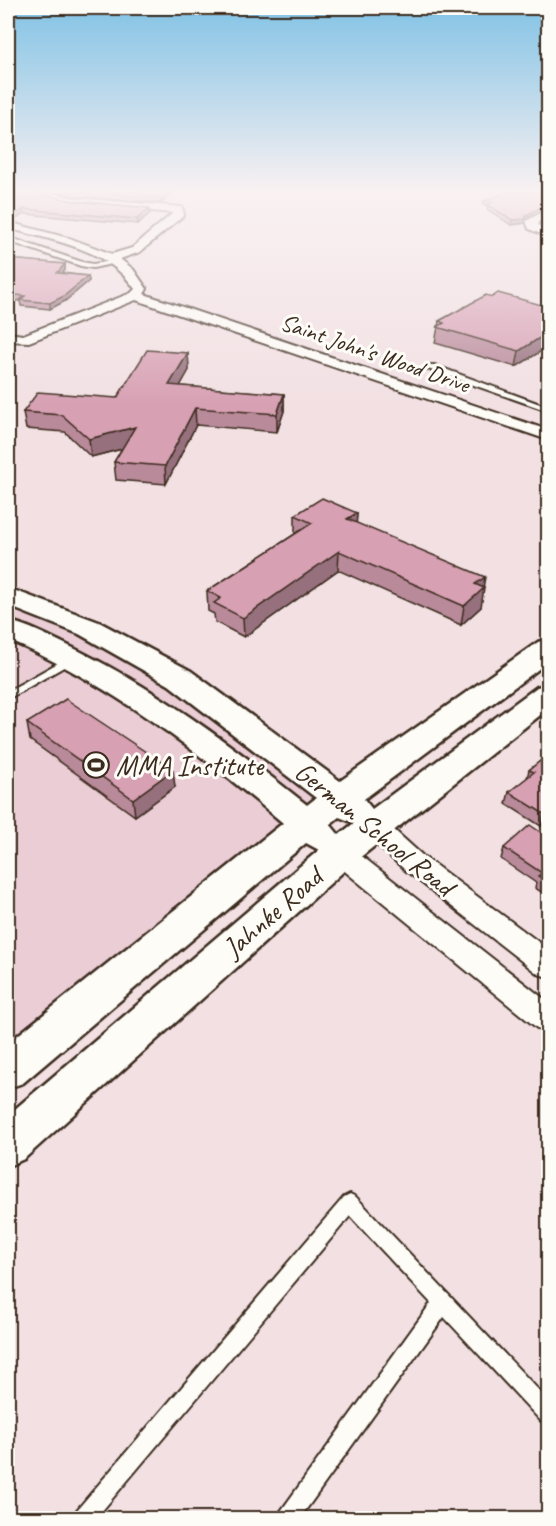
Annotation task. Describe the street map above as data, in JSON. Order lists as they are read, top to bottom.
{
  "streets": {
    "main road": ["German School Road", "Jahnke Road"],
    "street": ["Saint John's Wood Drive"]
  },
  "crossings": [
    ["German School Road", "Jahnke Road"]
  ],
  "places": {
    "sports": ["MMA Institute"]
  }
}
